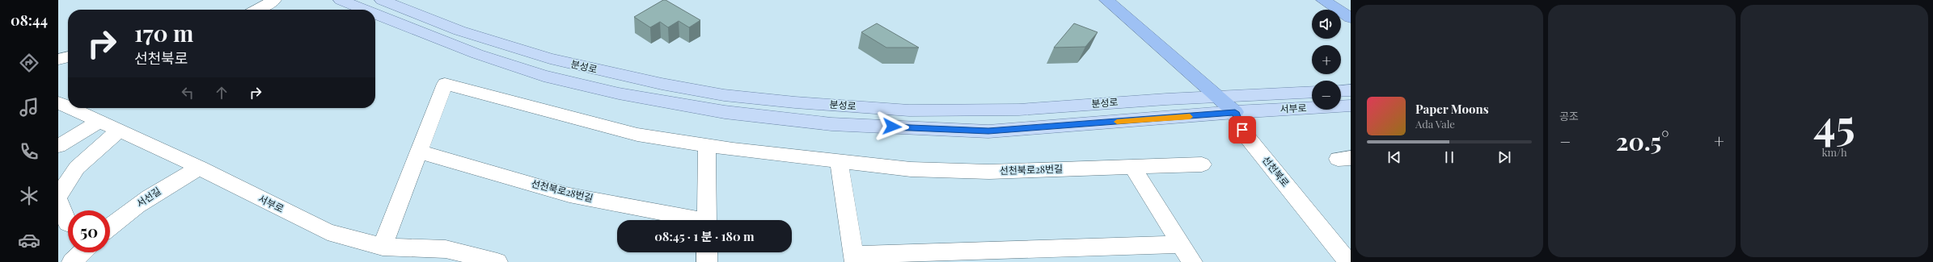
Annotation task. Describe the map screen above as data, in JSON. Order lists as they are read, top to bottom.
{
  "streets": {
    "main road": ["분성로", "서부로"],
    "street": ["선천북로28번길", "선천북로", "서선길"]
  },
  "crossings": [
    ["분성로", "서부로"],
    ["분성로", "선천북로"],
    ["서부로", "선천북로"],
    ["서부로", "서선길"]
  ],
  "page": {
    "tabs": "08:44",
    "tile": [
      "공조",
      ["45", "km/h"]
    ],
    "map_buttons": ["+", "−"],
    "turn": ["170 m", "선천북로"],
    "song": ["Paper Moons", "Ada Vale"],
    "heat": ["−", "20.5°", "+"],
    "limit": "50",
    "trip": "08:45 · 1 분 · 180 m"
  }
}
